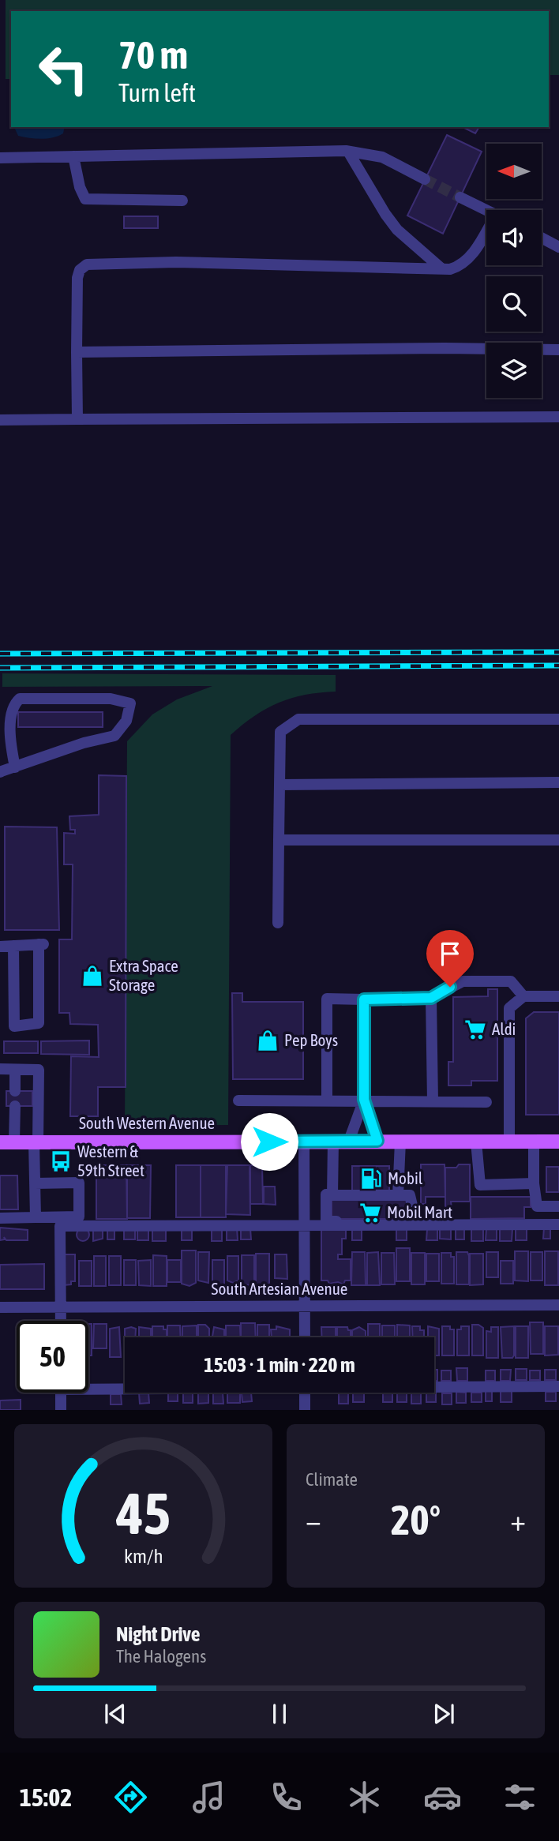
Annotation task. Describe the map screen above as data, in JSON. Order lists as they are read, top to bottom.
{
  "streets": {
    "main road": ["South Western Avenue"],
    "street": ["South Artesian Avenue"]
  },
  "places": {
    "shop": ["Extra Space Storage", "Pep Boys"],
    "supermarket": ["Aldi", "Mobil Mart"],
    "bus stop": ["Western & 59th Street"],
    "fuel station": ["Mobil"]
  },
  "north": "left",
  "page": {
    "turn": ["70 m", "Turn left"],
    "limit": "50",
    "trip": "15:03 · 1 min · 220 m",
    "tile": "Climate",
    "heat": ["−", "20°", "+"],
    "song": ["Night Drive", "The Halogens"],
    "tabs": "15:02",
    "gauge": ["45", "km/h"]
  }
}
